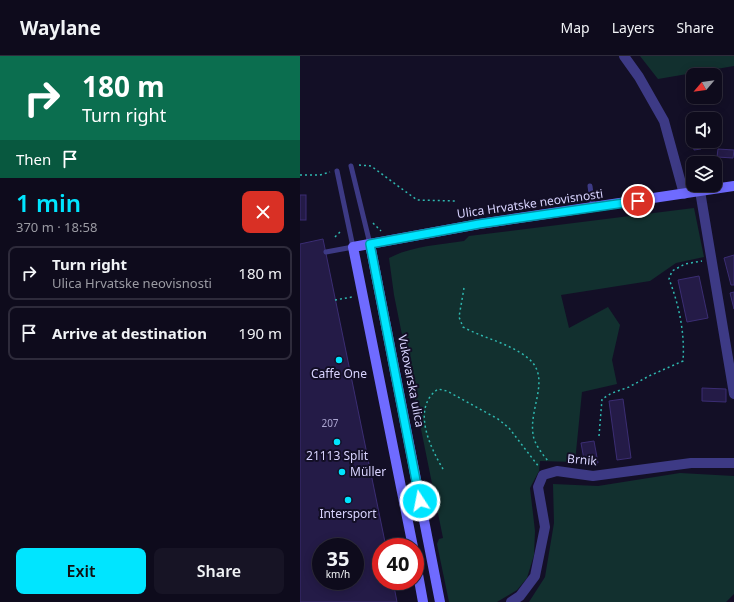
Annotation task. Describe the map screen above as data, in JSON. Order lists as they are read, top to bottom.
{
  "streets": {
    "street": ["Ulica Hrvatske neovisnosti", "Vukovarska ulica", "Brnik"]
  },
  "crossings": [
    ["Ulica Hrvatske neovisnosti", "Vukovarska ulica"]
  ],
  "places": [
    "Caffe One",
    "21113 Split",
    "Müller",
    "Intersport"
  ],
  "house_numbers": ["207"],
  "north": "bottom left",
  "page": {
    "header": "Waylane",
    "nav": ["Map", "Layers", "Share"],
    "turn": ["180 m", "Turn right"],
    "then": "Then",
    "heading": ["1 min", "370 m · 18:58"],
    "list": [
      {
        "name": "Turn right",
        "note": "Ulica Hrvatske neovisnosti",
        "value": "180 m"
      },
      {
        "name": "Arrive at destination",
        "value": "190 m"
      }
    ],
    "speed": "35 km/h",
    "limit": "40",
    "buttons": ["Exit", "Share"]
  }
}
